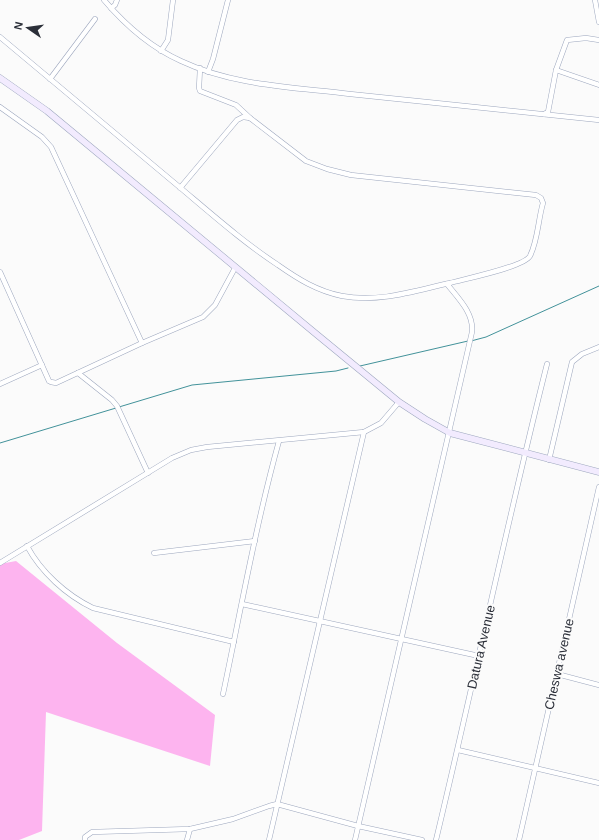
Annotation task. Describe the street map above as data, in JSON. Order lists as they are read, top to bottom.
{
  "streets": {
    "street": ["Datura Avenue", "Cheswa avenue"]
  },
  "north": "left"
}
